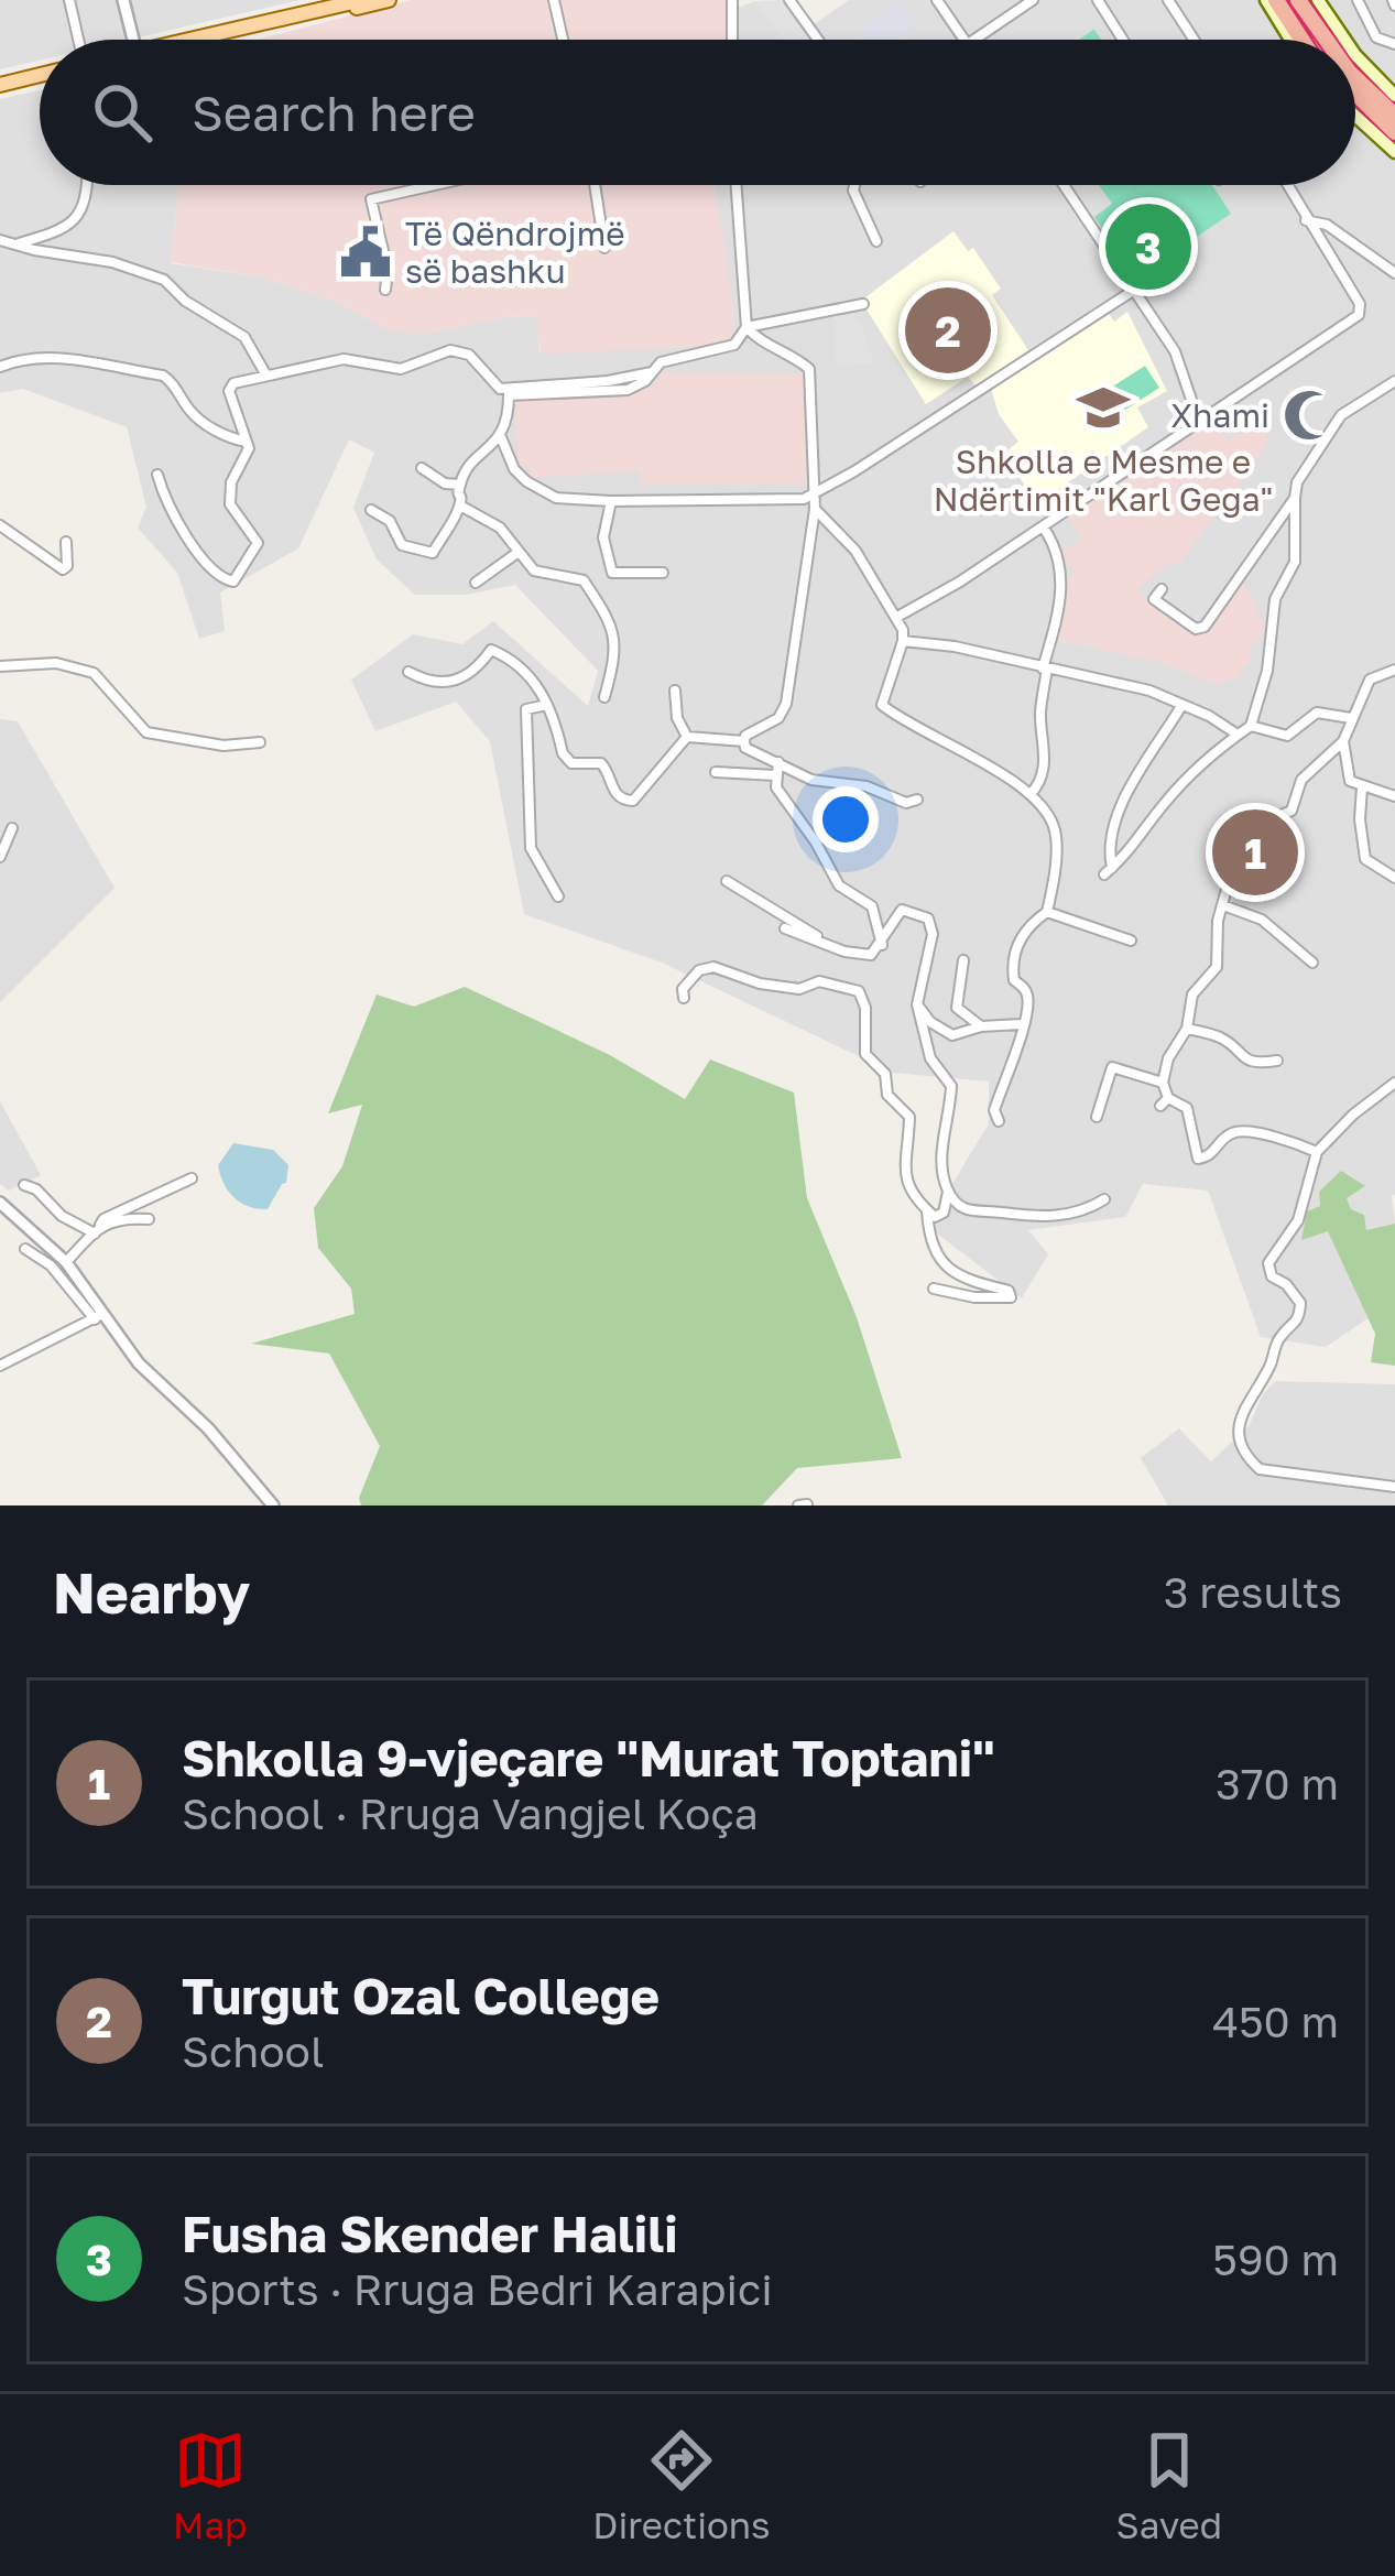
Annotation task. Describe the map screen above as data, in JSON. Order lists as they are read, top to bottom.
{
  "places": {
    "public building": ["Të Qëndrojmë së bashku"],
    "school or university": ["Shkolla e Mesme e Ndërtimit \"Karl Gega\""],
    "mosque": ["Xhami"]
  },
  "page": {
    "search": "Search here",
    "pins": ["3", "2", "1"],
    "heading": ["Nearby", "3 results"],
    "list": [
      {
        "mark": "1",
        "name": "Shkolla 9-vjeçare \"Murat Toptani\"",
        "note": "School · Rruga Vangjel Koça",
        "value": "370 m"
      },
      {
        "mark": "2",
        "name": "Turgut Ozal College",
        "note": "School",
        "value": "450 m"
      },
      {
        "mark": "3",
        "name": "Fusha Skender Halili",
        "note": "Sports · Rruga Bedri Karapici",
        "value": "590 m"
      }
    ],
    "nav": ["Map", "Directions", "Saved"]
  }
}
